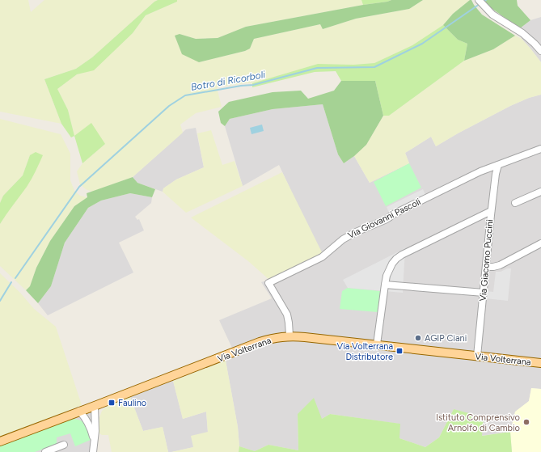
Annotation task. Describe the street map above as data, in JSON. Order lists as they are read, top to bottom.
{
  "streets": {
    "main road": ["Via Volterrana"],
    "street": ["Via Giovanni Pascoli", "Via Giacomo Puccini"]
  },
  "crossings": [
    ["Via Giovanni Pascoli", "Via Giacomo Puccini"],
    ["Via Giovanni Pascoli", "Via Volterrana"],
    ["Via Giacomo Puccini", "Via Volterrana"]
  ],
  "water": ["Botro di Ricorboli"],
  "places": {
    "other": ["AGIP Ciani", "Istituto Comprensivo Arnolfo di Cambio"],
    "transit": ["Via Volterrana Distributore", "Faulino"]
  }
}
